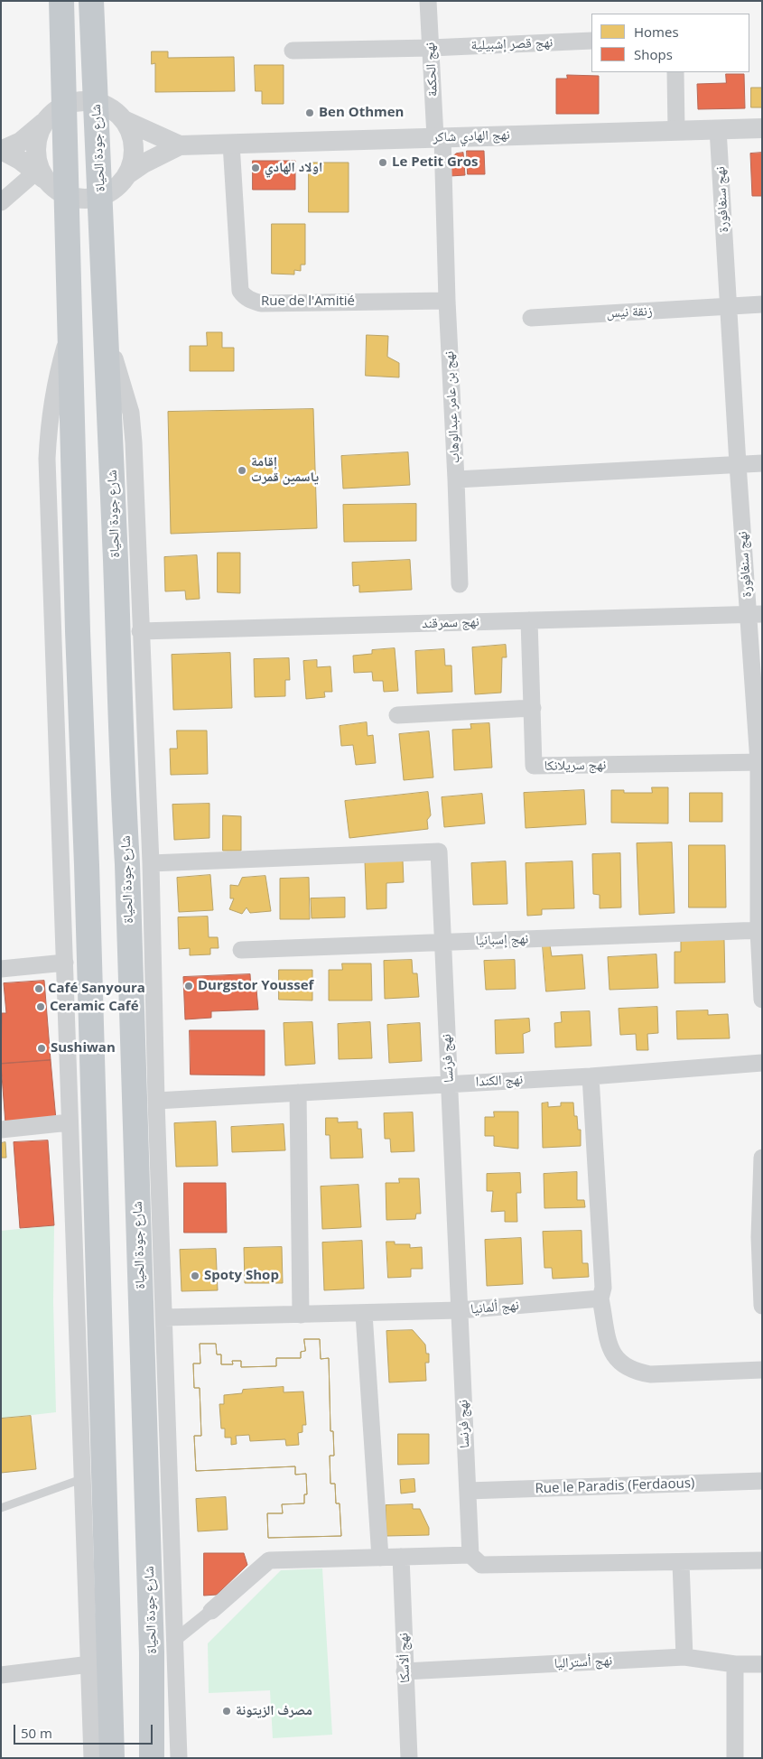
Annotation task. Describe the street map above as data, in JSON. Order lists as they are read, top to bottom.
{
  "streets": {
    "highway": ["شارع جودة الحياة"],
    "street": [
      "نهج قصر إشبيلية",
      "نهج الحكمة",
      "نهج الهادي شاكر",
      "نهج سنغافورة",
      "Rue de l'Amitié",
      "زنقة نيس",
      "نهج بن عامر عبدالوهاب",
      "نهج سمرقند",
      "نهج سريلانكا",
      "نهج إسبانيا",
      "نهج فرنسا",
      "نهج الكندا",
      "نهج ألمانيا",
      "Rue le Paradis (Ferdaous)",
      "نهج ألاسكا",
      "نهج أستراليا"
    ]
  },
  "crossings": [
    ["نهج قصر إشبيلية", "نهج الحكمة"],
    ["نهج الحكمة", "نهج الهادي شاكر"],
    ["نهج الحكمة", "نهج بن عامر عبدالوهاب"],
    ["نهج الهادي شاكر", "نهج سنغافورة"],
    ["نهج الهادي شاكر", "Rue de l'Amitié"],
    ["نهج الهادي شاكر", "نهج بن عامر عبدالوهاب"],
    ["نهج سنغافورة", "زنقة نيس"],
    ["نهج سنغافورة", "نهج بن عامر عبدالوهاب"],
    ["نهج سنغافورة", "نهج سمرقند"],
    ["نهج سنغافورة", "نهج سريلانكا"],
    ["نهج سنغافورة", "نهج إسبانيا"],
    ["Rue de l'Amitié", "نهج بن عامر عبدالوهاب"],
    ["نهج سمرقند", "نهج سريلانكا"],
    ["نهج إسبانيا", "نهج فرنسا"],
    ["نهج فرنسا", "نهج الكندا"],
    ["نهج فرنسا", "نهج ألمانيا"],
    ["نهج فرنسا", "Rue le Paradis (Ferdaous)"],
    ["نهج ألاسكا", "نهج أستراليا"]
  ],
  "places": [
    "Ben Othmen",
    "Le Petit Gros",
    "اولاد الهادي",
    "إقامة ياسمين قمرت",
    "Durgstor Youssef",
    "Café Sanyoura",
    "Ceramic Café",
    "Sushiwan",
    "Spoty Shop",
    "مصرف الزيتونة"
  ],
  "legend": ["Homes", "Shops"],
  "scale_bar": "50 m"
}
